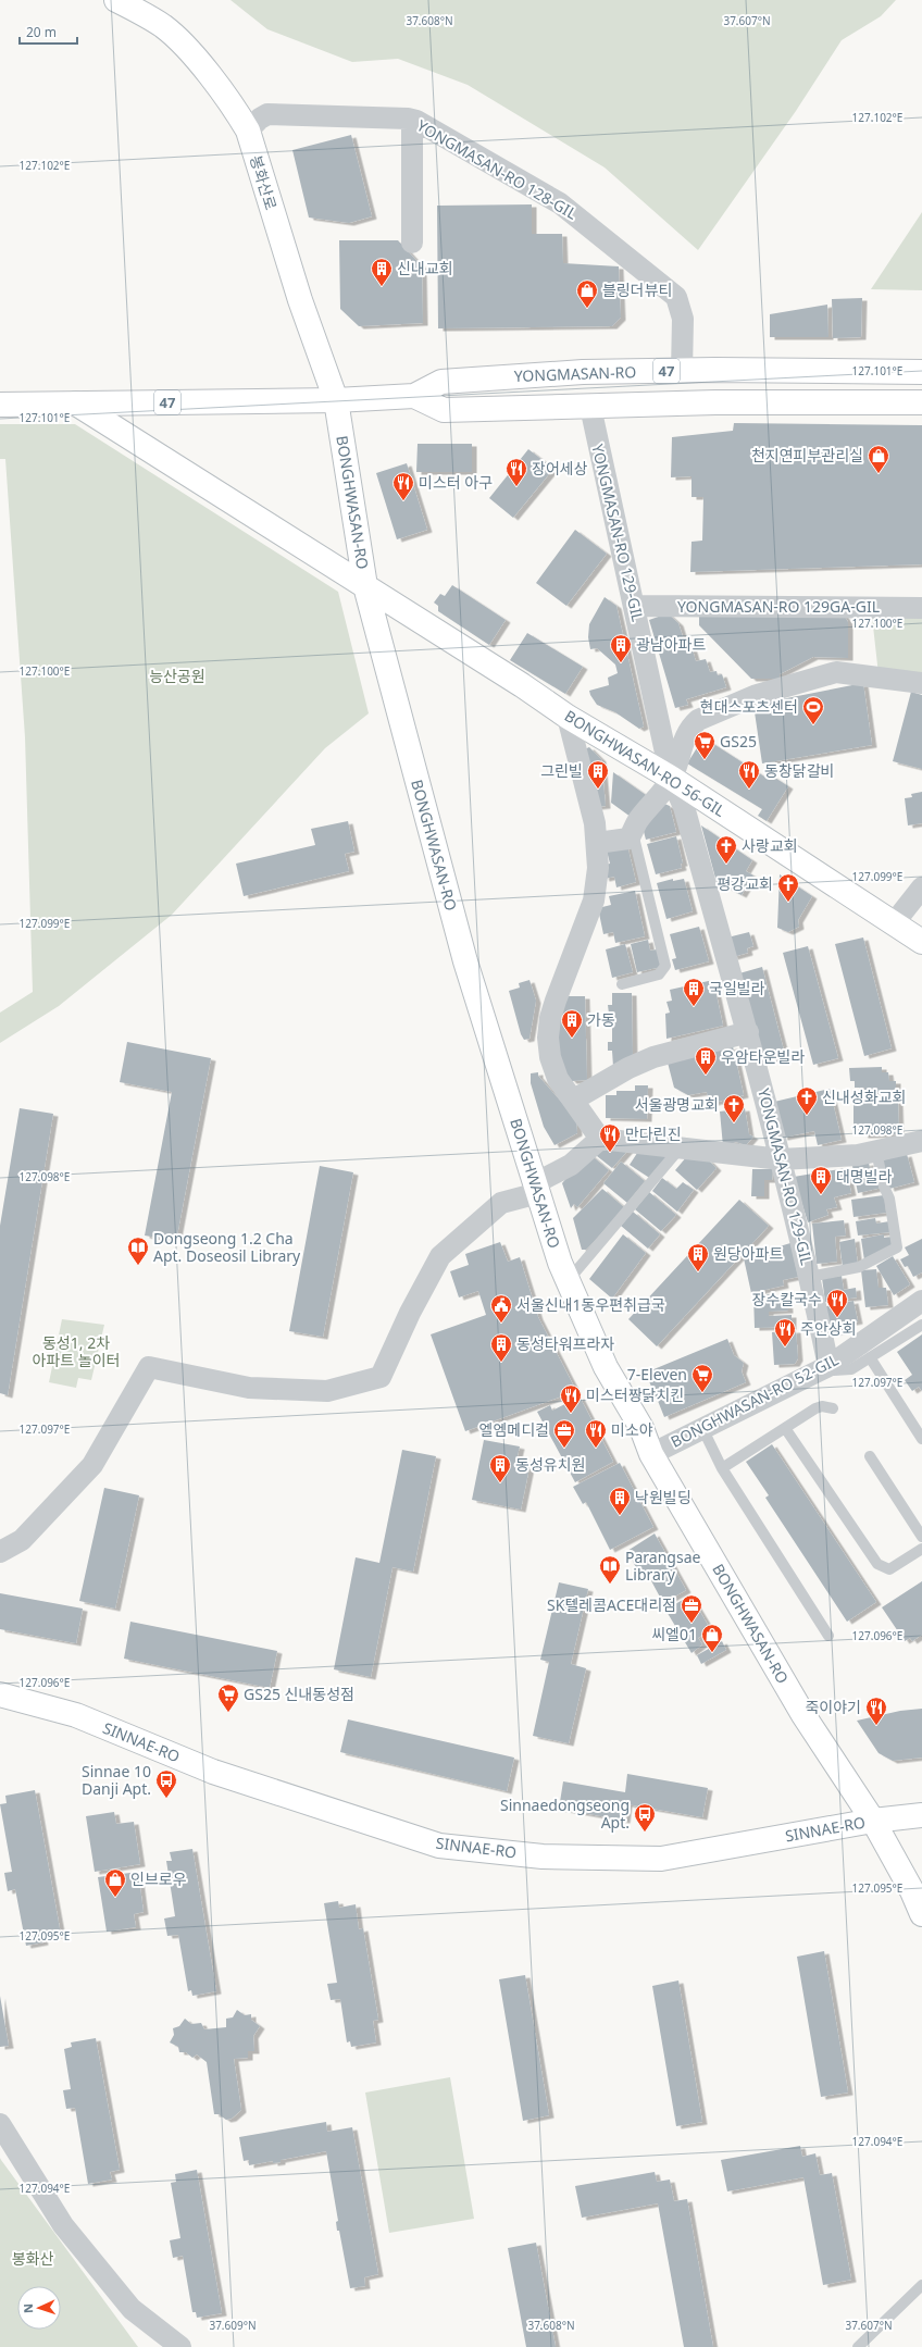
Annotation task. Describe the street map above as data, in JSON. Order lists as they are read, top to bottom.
{
  "streets": {
    "main road": [
      "봉화산로",
      "47",
      "YONGMASAN-RO",
      "BONGHWASAN-RO",
      "BONGHWASAN-RO 56-GIL",
      "SINNAE-RO"
    ],
    "street": [
      "YONGMASAN-RO 128-GIL",
      "YONGMASAN-RO 129-GIL",
      "YONGMASAN-RO 129GA-GIL",
      "BONGHWASAN-RO 52-GIL"
    ]
  },
  "crossings": [
    ["YONGMASAN-RO 128-GIL", "봉화산로"],
    ["YONGMASAN-RO 128-GIL", "YONGMASAN-RO"],
    ["봉화산로", "YONGMASAN-RO"],
    ["봉화산로", "BONGHWASAN-RO"],
    ["YONGMASAN-RO", "BONGHWASAN-RO"],
    ["YONGMASAN-RO", "YONGMASAN-RO 129-GIL"],
    ["YONGMASAN-RO", "BONGHWASAN-RO 56-GIL"],
    ["BONGHWASAN-RO", "BONGHWASAN-RO 56-GIL"],
    ["BONGHWASAN-RO", "BONGHWASAN-RO 52-GIL"],
    ["BONGHWASAN-RO", "SINNAE-RO"],
    ["YONGMASAN-RO 129-GIL", "YONGMASAN-RO 129GA-GIL"],
    ["YONGMASAN-RO 129-GIL", "BONGHWASAN-RO 56-GIL"],
    ["YONGMASAN-RO 129-GIL", "BONGHWASAN-RO 52-GIL"]
  ],
  "parks": ["능산공원", "동성1, 2차 아파트 놀이터", "봉화산"],
  "places": {
    "building": [
      "신내교회",
      "광남아파트",
      "그린빌",
      "국일빌라",
      "가동",
      "우암타운빌라",
      "대명빌라",
      "원당아파트",
      "동성타워프라자",
      "동성유치원",
      "낙원빌딩"
    ],
    "shop": [
      "블링더뷰티",
      "천지연피부관리실",
      "씨엘01",
      "인브로우"
    ],
    "restaurant": [
      "장어세상",
      "미스터 아구",
      "동창닭갈비",
      "만다린진",
      "장수칼국수",
      "주안상회",
      "미스터짱닭치킨",
      "미소야",
      "죽이야기"
    ],
    "sports": ["현대스포츠센터"],
    "supermarket": ["GS25", "7-Eleven", "GS25 신내동성점"],
    "church": [
      "사랑교회",
      "평강교회",
      "신내성화교회",
      "서울광명교회"
    ],
    "library": ["Dongseong 1.2 Cha Apt. Doseosil Library", "Parangsae Library"],
    "public building": ["서울신내1동우편취급국"],
    "office": ["엘엠메디컬", "SK텔레콤ACE대리점"],
    "bus stop": ["Sinnae 10 Danji Apt.", "Sinnaedongseong Apt."]
  },
  "scale_bar": "20 m",
  "north": "left",
  "coordinates": [
    "37.608°N",
    "37.607°N",
    "127.102°E",
    "127.101°E",
    "127.100°E",
    "127.099°E",
    "127.098°E",
    "127.097°E",
    "127.096°E",
    "127.095°E",
    "127.094°E",
    "37.609°N"
  ]
}
